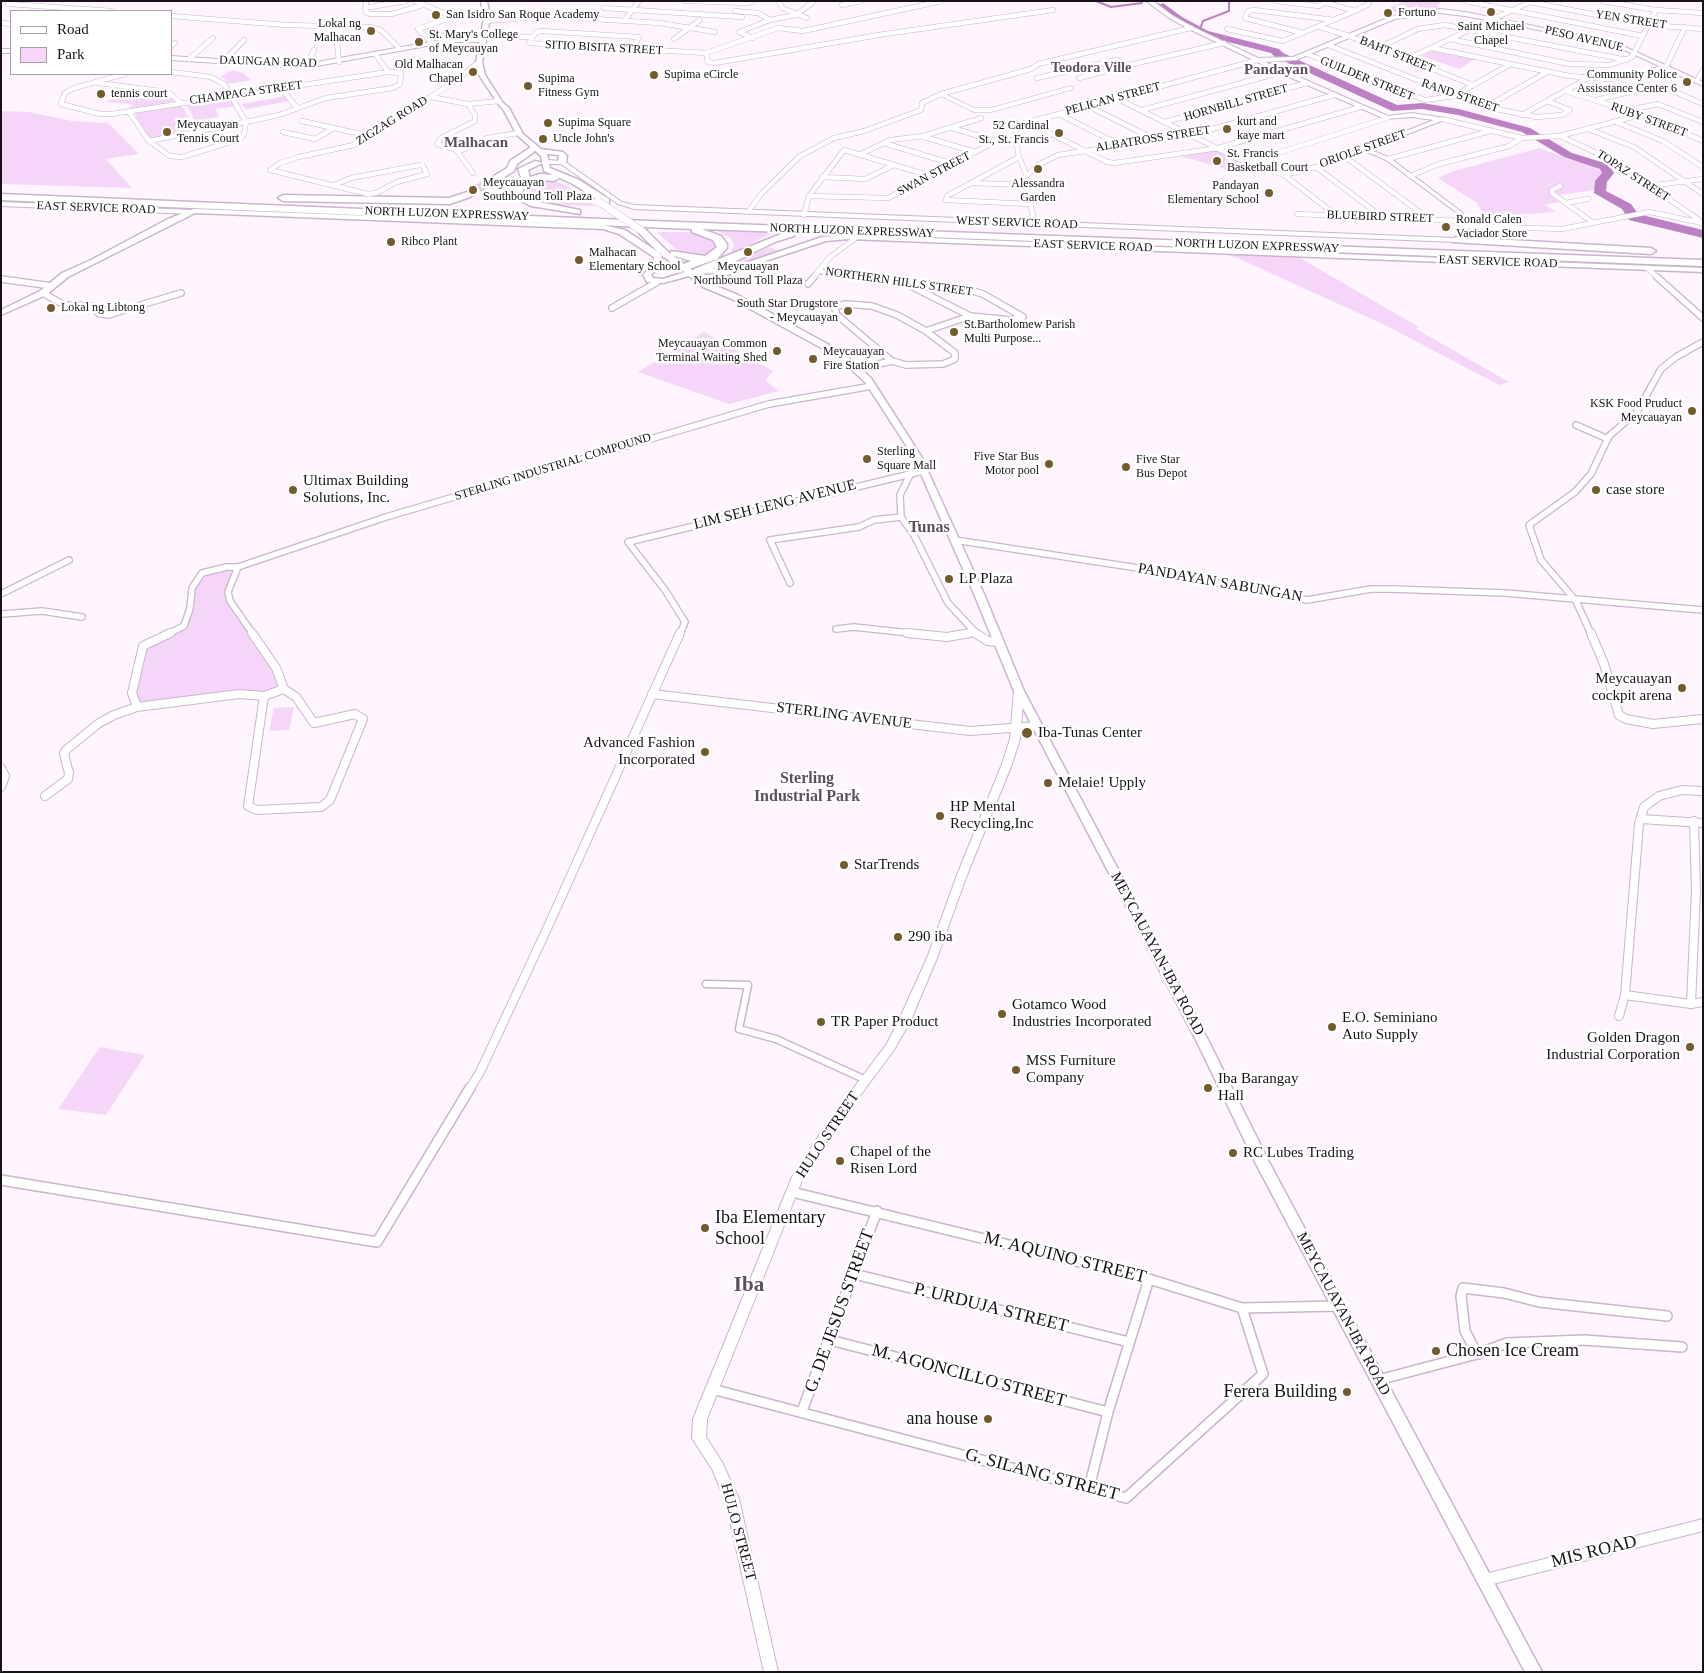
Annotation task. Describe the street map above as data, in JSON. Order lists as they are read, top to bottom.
{
  "streets": {
    "highway": ["NORTH LUZON EXPRESSWAY"],
    "main road": ["EAST SERVICE ROAD", "MEYCAUAYAN-IBA ROAD"],
    "street": [
      "YEN STREET",
      "PESO AVENUE",
      "SITIO BISITA STREET",
      "BAHT STREET",
      "DAUNGAN ROAD",
      "GUILDER STREET",
      "CHAMPACA STREET",
      "RAND STREET",
      "PELICAN STREET",
      "HORNBILL STREET",
      "RUBY STREET",
      "ZIGZAG ROAD",
      "ALBATROSS STREET",
      "ORIOLE STREET",
      "SWAN STREET",
      "TOPAZ STREET",
      "BLUEBIRD STREET",
      "WEST SERVICE ROAD",
      "NORTHERN HILLS STREET",
      "STERLING INDUSTRIAL COMPOUND",
      "LIM SEH LENG AVENUE",
      "PANDAYAN SABUNGAN",
      "STERLING AVENUE",
      "HULO STREET",
      "M. AQUINO STREET",
      "P. URDUJA STREET",
      "G. DE JESUS STREET",
      "M. AGONCILLO STREET",
      "G. SILANG STREET",
      "MIS ROAD"
    ]
  },
  "crossings": [
    ["PESO AVENUE", "BAHT STREET"],
    ["PESO AVENUE", "GUILDER STREET"],
    ["PESO AVENUE", "RAND STREET"],
    ["PESO AVENUE", "PELICAN STREET"],
    ["SITIO BISITA STREET", "DAUNGAN ROAD"],
    ["BAHT STREET", "GUILDER STREET"],
    ["GUILDER STREET", "RAND STREET"],
    ["TOPAZ STREET", "BLUEBIRD STREET"],
    ["EAST SERVICE ROAD", "NORTHERN HILLS STREET"],
    ["EAST SERVICE ROAD", "MEYCAUAYAN-IBA ROAD"],
    ["BLUEBIRD STREET", "WEST SERVICE ROAD"],
    ["NORTHERN HILLS STREET", "MEYCAUAYAN-IBA ROAD"],
    ["STERLING INDUSTRIAL COMPOUND", "MEYCAUAYAN-IBA ROAD"],
    ["LIM SEH LENG AVENUE", "STERLING AVENUE"],
    ["LIM SEH LENG AVENUE", "MEYCAUAYAN-IBA ROAD"],
    ["PANDAYAN SABUNGAN", "MEYCAUAYAN-IBA ROAD"],
    ["STERLING AVENUE", "MEYCAUAYAN-IBA ROAD"],
    ["STERLING AVENUE", "HULO STREET"],
    ["MEYCAUAYAN-IBA ROAD", "HULO STREET"],
    ["MEYCAUAYAN-IBA ROAD", "M. AQUINO STREET"],
    ["MEYCAUAYAN-IBA ROAD", "MIS ROAD"],
    ["HULO STREET", "M. AQUINO STREET"],
    ["HULO STREET", "G. SILANG STREET"],
    ["M. AQUINO STREET", "G. DE JESUS STREET"],
    ["M. AQUINO STREET", "G. SILANG STREET"],
    ["P. URDUJA STREET", "G. DE JESUS STREET"],
    ["G. DE JESUS STREET", "M. AGONCILLO STREET"],
    ["G. DE JESUS STREET", "G. SILANG STREET"]
  ],
  "districts": [
    "Teodora Ville",
    "Pandayan",
    "Malhacan",
    "Tunas",
    "Sterling Industrial Park",
    "Iba"
  ],
  "places": [
    "Saint Michael Chapel",
    "Fortuno",
    "San Isidro San Roque Academy",
    "Lokal ng Malhacan",
    "St. Mary's College of Meycauyan",
    "Old Malhacan Chapel",
    "Supima eCircle",
    "Community Police Assisstance Center 6",
    "Supima Fitness Gym",
    "tennis court",
    "Supima Square",
    "kurt and kaye mart",
    "Meycauayan Tennis Court",
    "52 Cardinal St., St. Francis",
    "Uncle John's",
    "St. Francis Basketball Court",
    "Alessandra Garden",
    "Meycauayan Southbound Toll Plaza",
    "Pandayan Elementary School",
    "Ronald Calen Vaciador Store",
    "Ribco Plant",
    "Meycauayan Northbound Toll Plaza",
    "Malhacan Elementary School",
    "Lokal ng Libtong",
    "South Star Drugstore - Meycauayan",
    "St.Bartholomew Parish Multi Purpose...",
    "Meycauayan Common Terminal Waiting Shed",
    "Meycauayan Fire Station",
    "KSK Food Pruduct Meycauayan",
    "Sterling Square Mall",
    "Five Star Bus Motor pool",
    "Five Star Bus Depot",
    "Ultimax Building Solutions, Inc.",
    "case store",
    "LP Plaza",
    "Meycauayan cockpit arena",
    "Iba-Tunas Center",
    "Advanced Fashion Incorporated",
    "Melaie! Upply",
    "HP Mental Recycling,Inc",
    "StarTrends",
    "290 iba",
    "Gotamco Wood Industries Incorporated",
    "TR Paper Product",
    "E.O. Seminiano Auto Supply",
    "Golden Dragon Industrial Corporation",
    "MSS Furniture Company",
    "Iba Barangay Hall",
    "RC Lubes Trading",
    "Chapel of the Risen Lord",
    "Iba Elementary School",
    "Chosen Ice Cream",
    "Ferera Building",
    "ana house"
  ],
  "legend": ["Road", "Park"]
}
